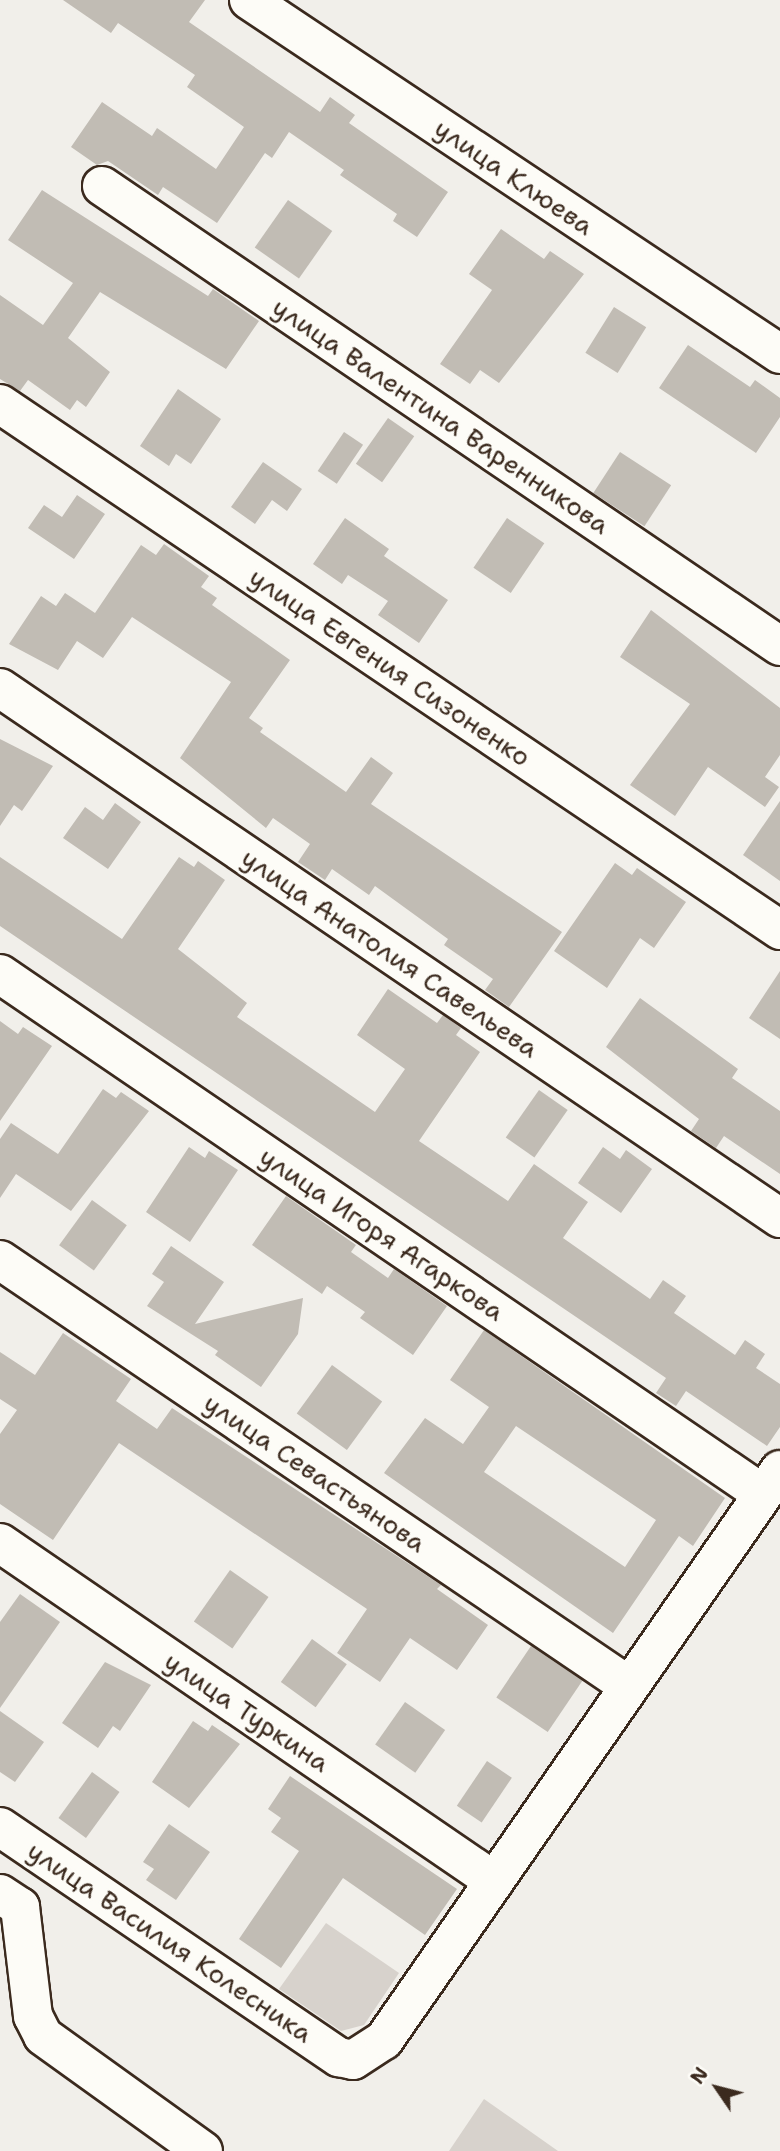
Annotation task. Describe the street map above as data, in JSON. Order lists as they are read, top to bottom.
{
  "streets": {
    "street": [
      "улица Клюева",
      "улица Валентина Варенникова",
      "улица Евгения Сизоненко",
      "улица Анатолия Савельева",
      "улица Игоря Агаркова",
      "улица Севастьянова",
      "улица Туркина",
      "улица Василия Колесника"
    ]
  },
  "crossings": [
    ["улица Туркина", "улица Василия Колесника"]
  ],
  "north": "top left"
}
